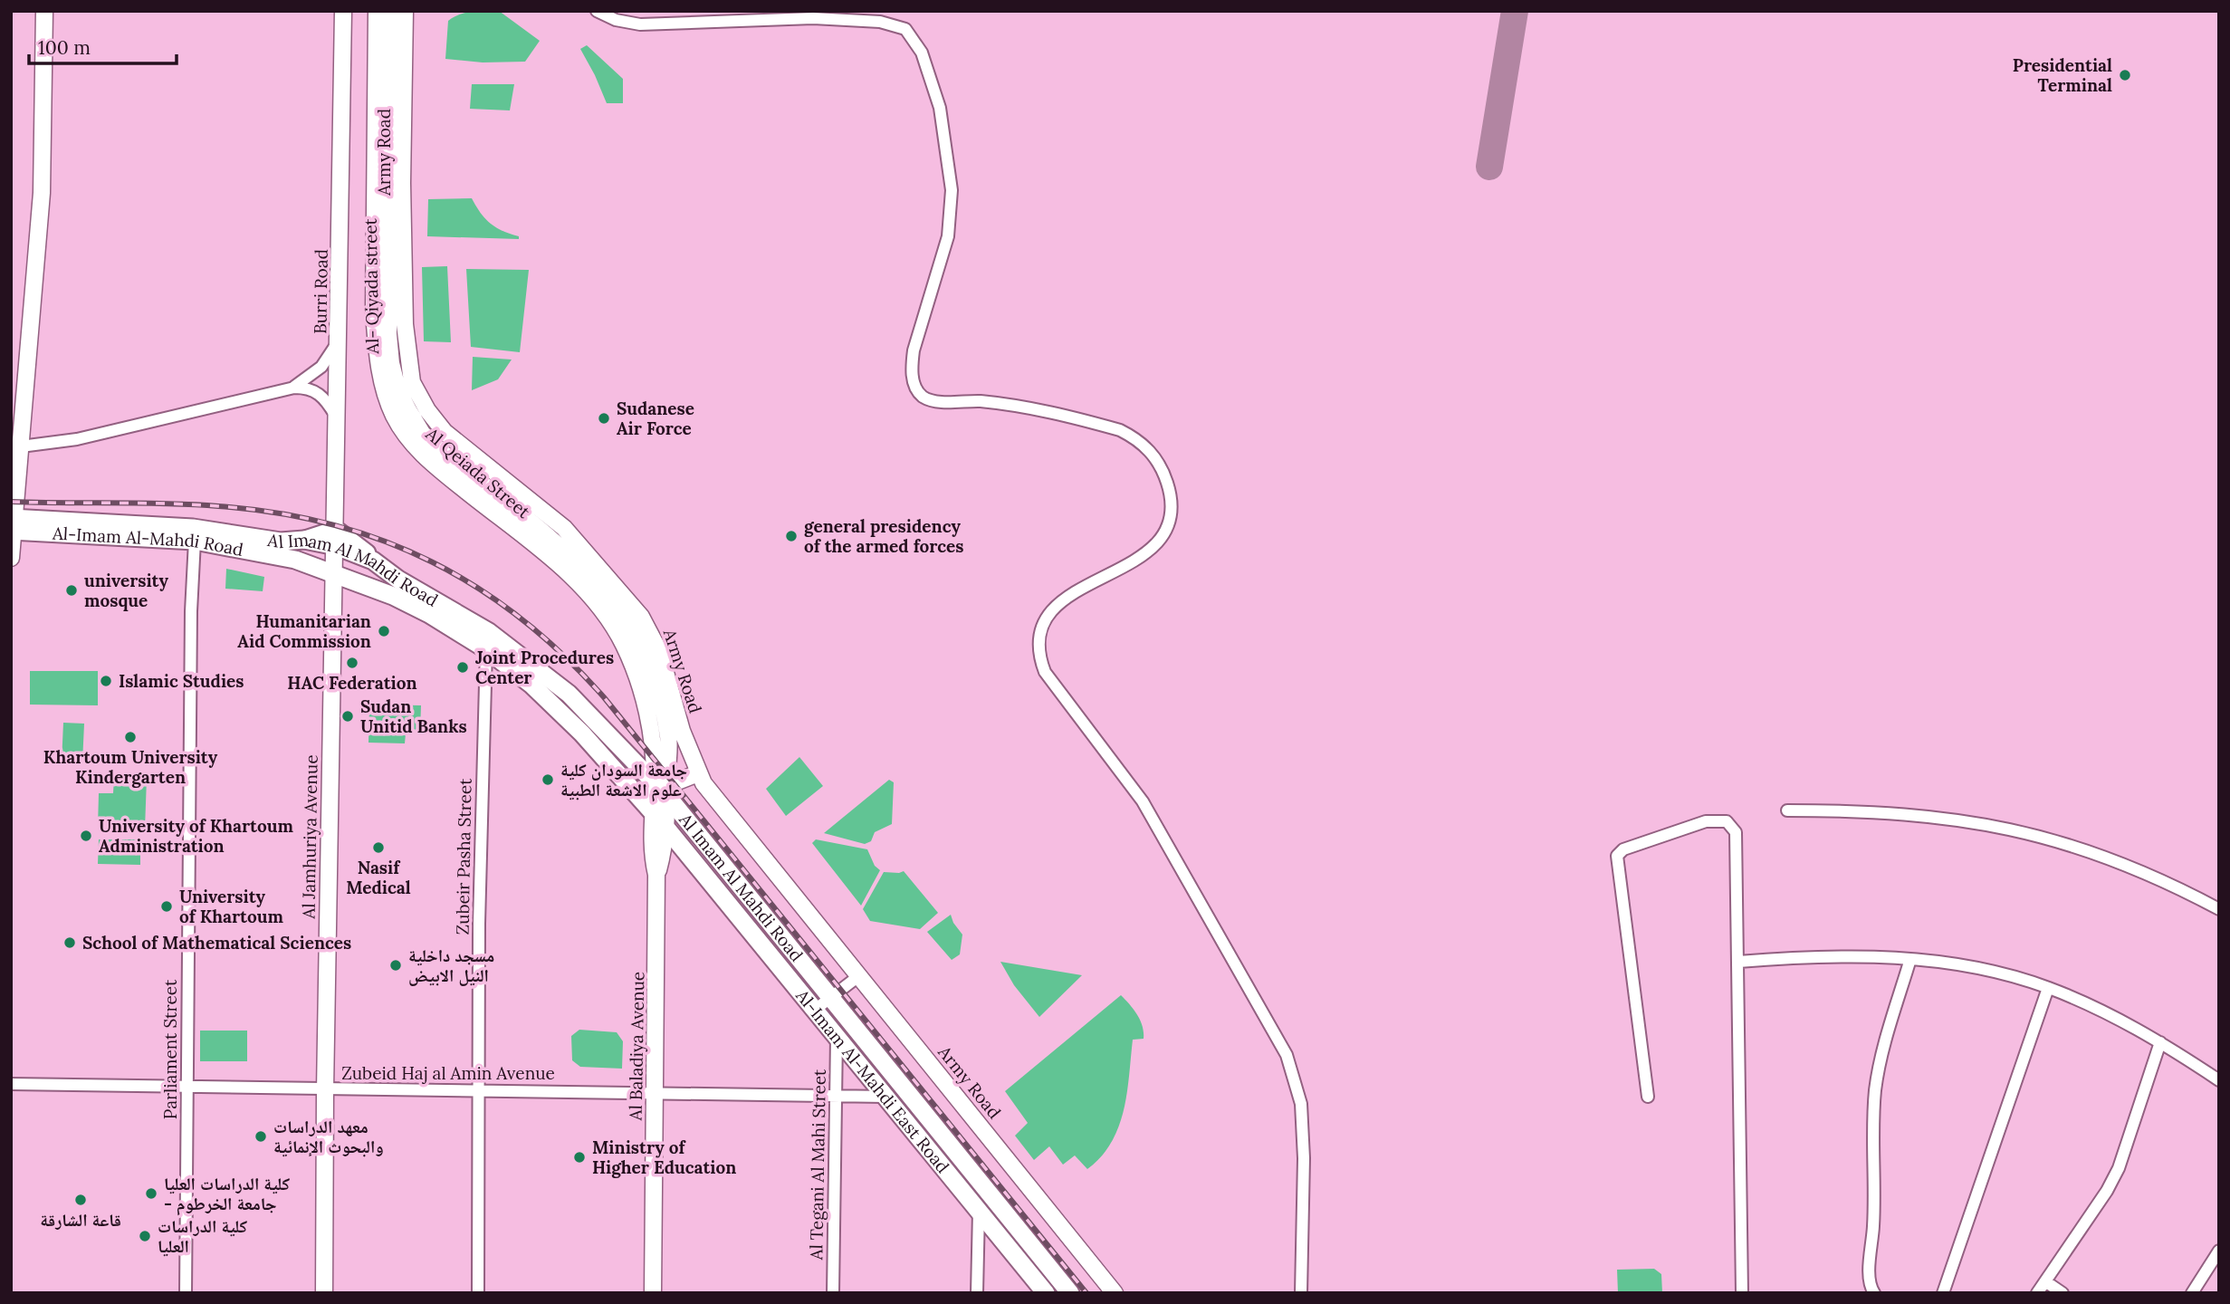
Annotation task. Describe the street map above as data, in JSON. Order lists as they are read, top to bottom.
{
  "streets": {
    "main road": [
      "Army Road",
      "Burri Road",
      "Al Qeiada Street",
      "Al-Imam Al-Mahdi Road",
      "Al Imam Al Mahdi Road",
      "Al Jamhuriya Avenue",
      "Al Baladiya Avenue",
      "Al-Imam Al-Mahdi East Road"
    ],
    "street": [
      "Zubeir Pasha Street",
      "Parliament Street",
      "Zubeid Haj al Amin Avenue",
      "Al Tegani Al Mahi Street"
    ]
  },
  "crossings": [
    ["Army Road", "Al Qeiada Street"],
    ["Burri Road", "Al-Imam Al-Mahdi Road"],
    ["Burri Road", "Al Imam Al Mahdi Road"],
    ["Burri Road", "Al Jamhuriya Avenue"],
    ["Al Qeiada Street", "Al-Imam Al-Mahdi Road"],
    ["Al Qeiada Street", "Al Imam Al Mahdi Road"],
    ["Al Qeiada Street", "Al Baladiya Avenue"],
    ["Al Qeiada Street", "Al-Imam Al-Mahdi East Road"],
    ["Al-Imam Al-Mahdi Road", "Al Imam Al Mahdi Road"],
    ["Al-Imam Al-Mahdi Road", "Al Jamhuriya Avenue"],
    ["Al-Imam Al-Mahdi Road", "Zubeir Pasha Street"],
    ["Al-Imam Al-Mahdi Road", "Parliament Street"],
    ["Al-Imam Al-Mahdi Road", "Al-Imam Al-Mahdi East Road"],
    ["Al Jamhuriya Avenue", "Zubeid Haj al Amin Avenue"],
    ["Zubeir Pasha Street", "Zubeid Haj al Amin Avenue"],
    ["Al Baladiya Avenue", "Zubeid Haj al Amin Avenue"],
    ["Parliament Street", "Zubeid Haj al Amin Avenue"],
    ["Zubeid Haj al Amin Avenue", "Al-Imam Al-Mahdi East Road"],
    ["Zubeid Haj al Amin Avenue", "Al Tegani Al Mahi Street"],
    ["Al-Imam Al-Mahdi East Road", "Al Tegani Al Mahi Street"]
  ],
  "places": [
    "Presidential Terminal",
    "Sudanese Air Force",
    "general presidency of the armed forces",
    "university mosque",
    "Humanitarian Aid Commission",
    "HAC Federation",
    "Joint Procedures Center",
    "Islamic Studies",
    "Sudan Unitid Banks",
    "Khartoum University Kindergarten",
    "جامعة السودان كلية علوم الاشعة الطبية",
    "University of Khartoum Administration",
    "Nasif Medical",
    "University of Khartoum",
    "School of Mathematical Sciences",
    "مسجد داخلية النيل الابيض",
    "معهد الدراسات والبحوث الإنمائية",
    "Ministry of Higher Education",
    "كلية الدراسات العليا - جامعة الخرطوم",
    "قاعة الشارقة",
    "كلية الدراسات العليا"
  ],
  "scale_bar": "100 m"
}
